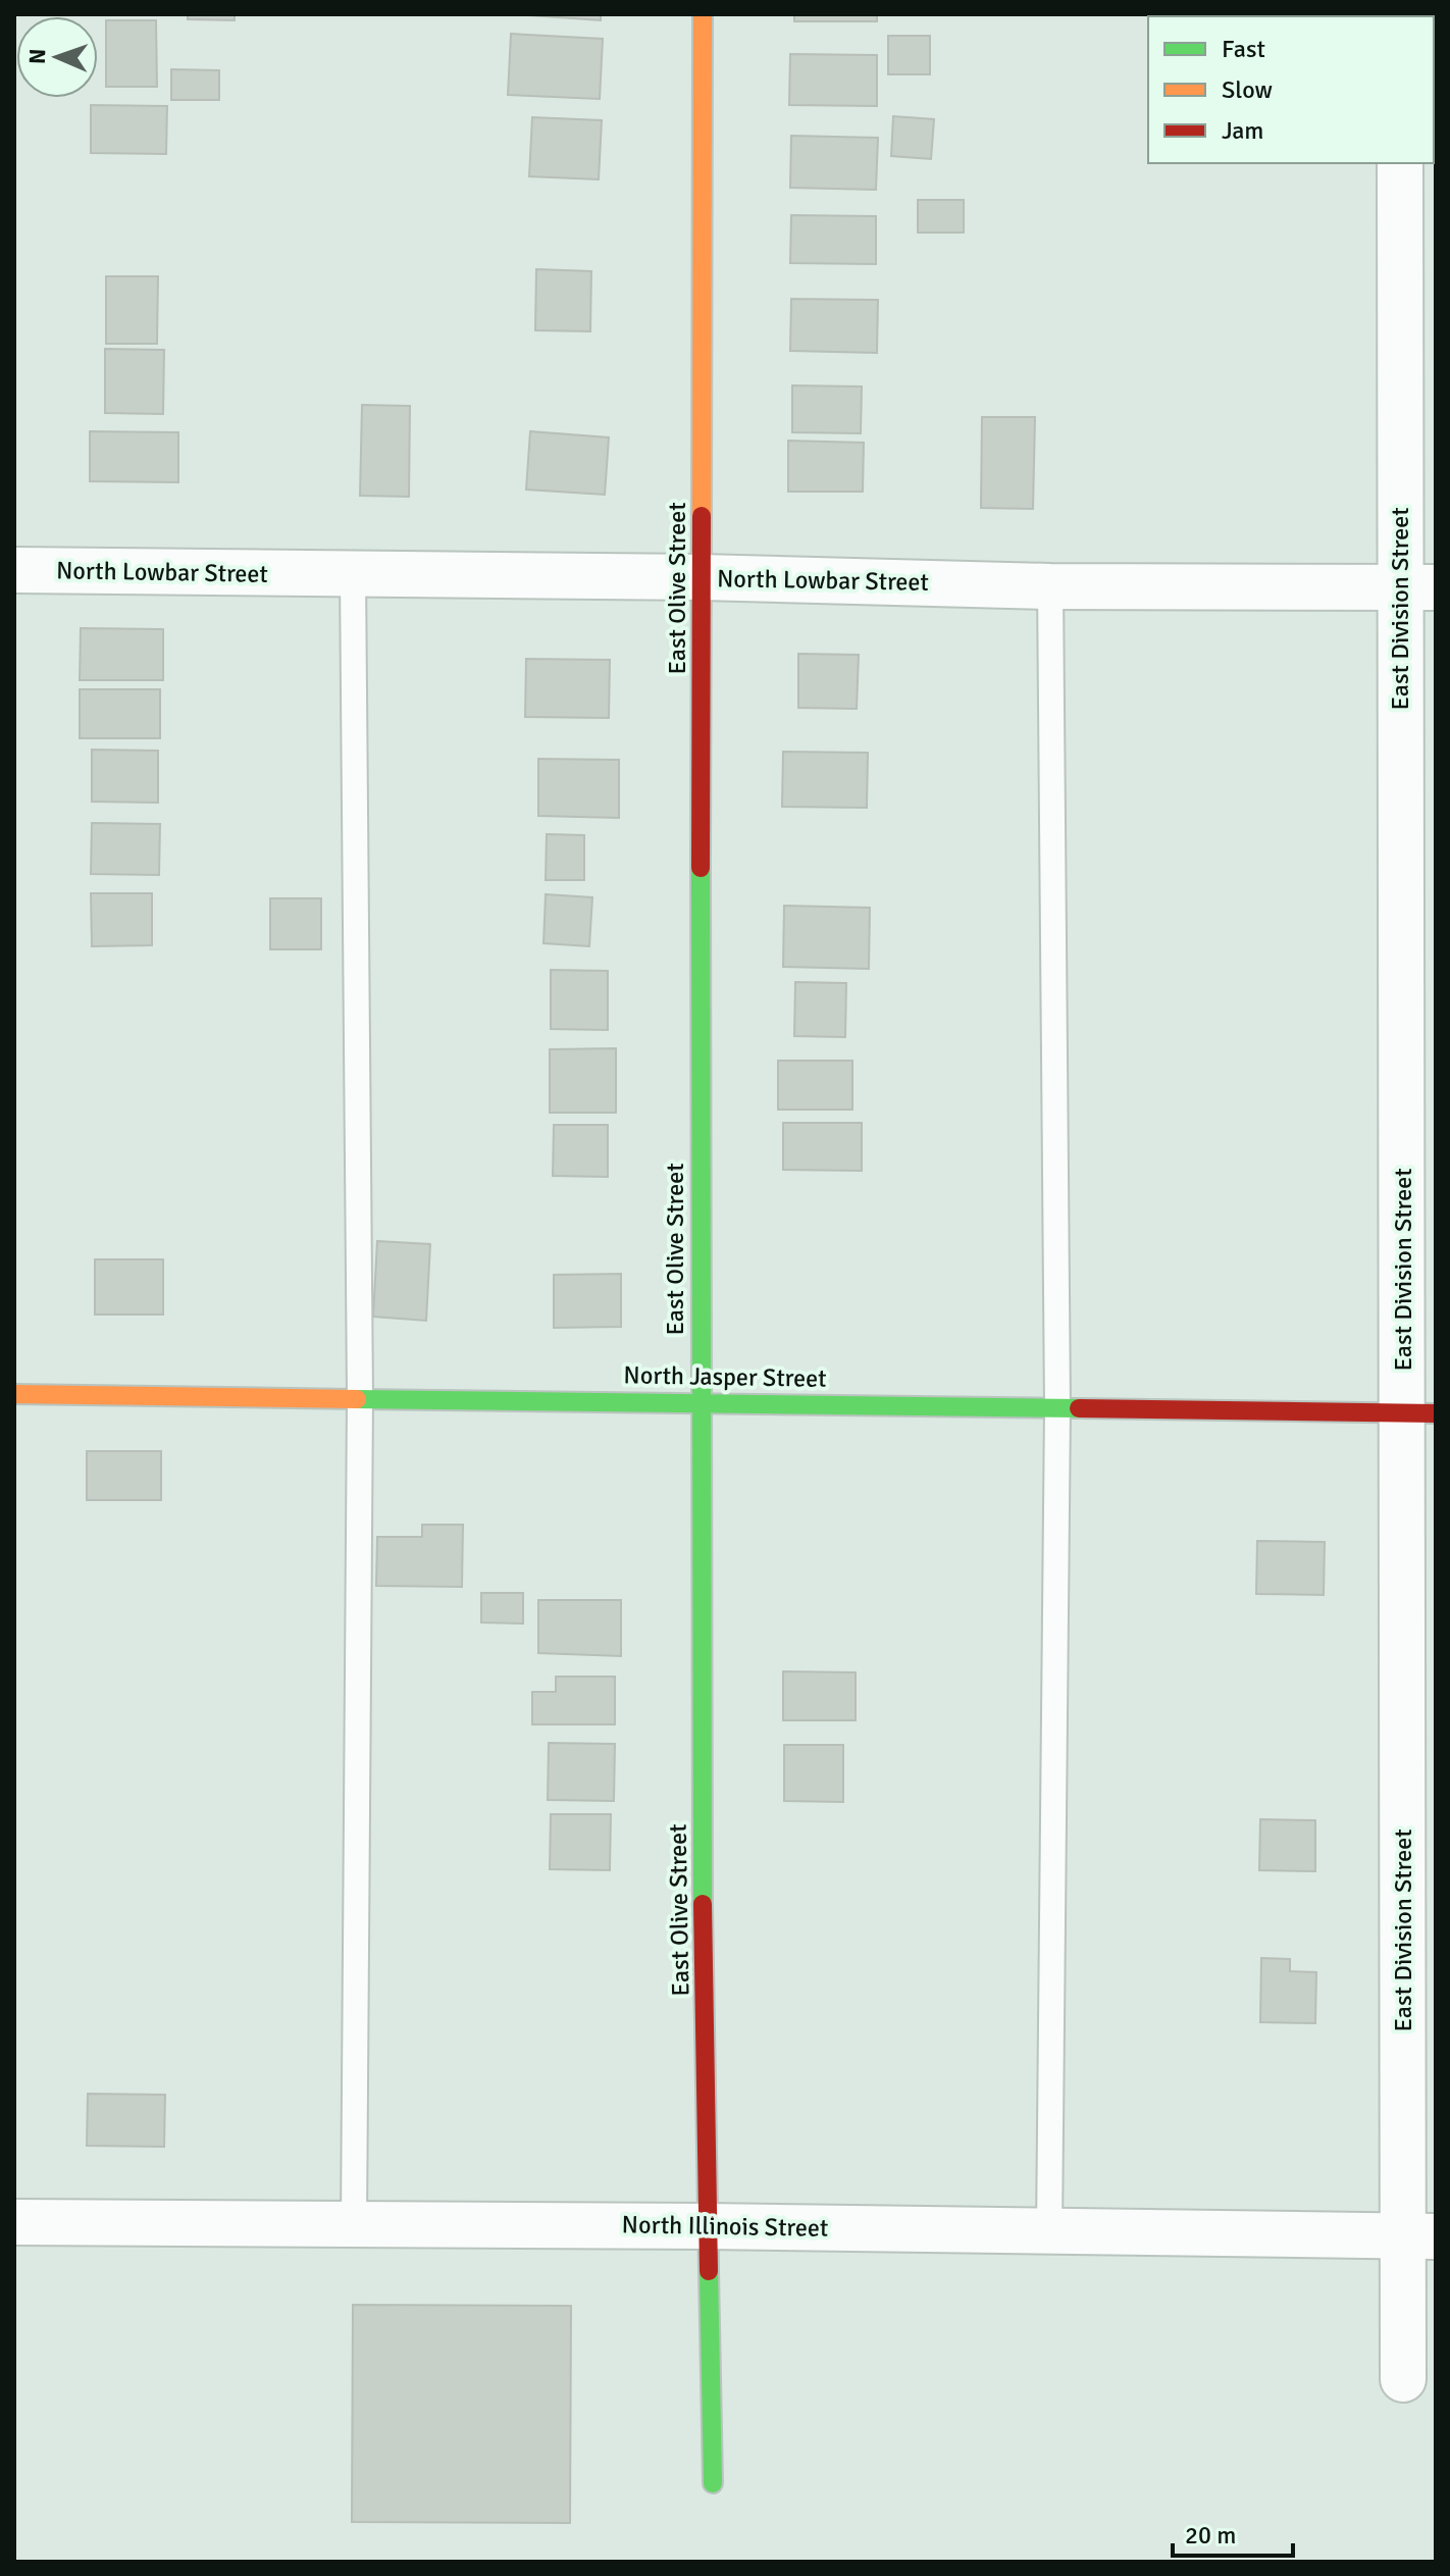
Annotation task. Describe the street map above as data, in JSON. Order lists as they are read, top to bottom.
{
  "streets": {
    "street": [
      "North Lowbar Street",
      "East Olive Street",
      "East Division Street",
      "North Jasper Street",
      "North Illinois Street"
    ]
  },
  "crossings": [
    ["North Lowbar Street", "East Olive Street"],
    ["North Lowbar Street", "East Division Street"],
    ["East Olive Street", "North Jasper Street"],
    ["East Olive Street", "North Illinois Street"],
    ["East Division Street", "North Jasper Street"],
    ["East Division Street", "North Illinois Street"]
  ],
  "legend": ["Fast", "Slow", "Jam"],
  "scale_bar": "20 m",
  "north": "left"
}
